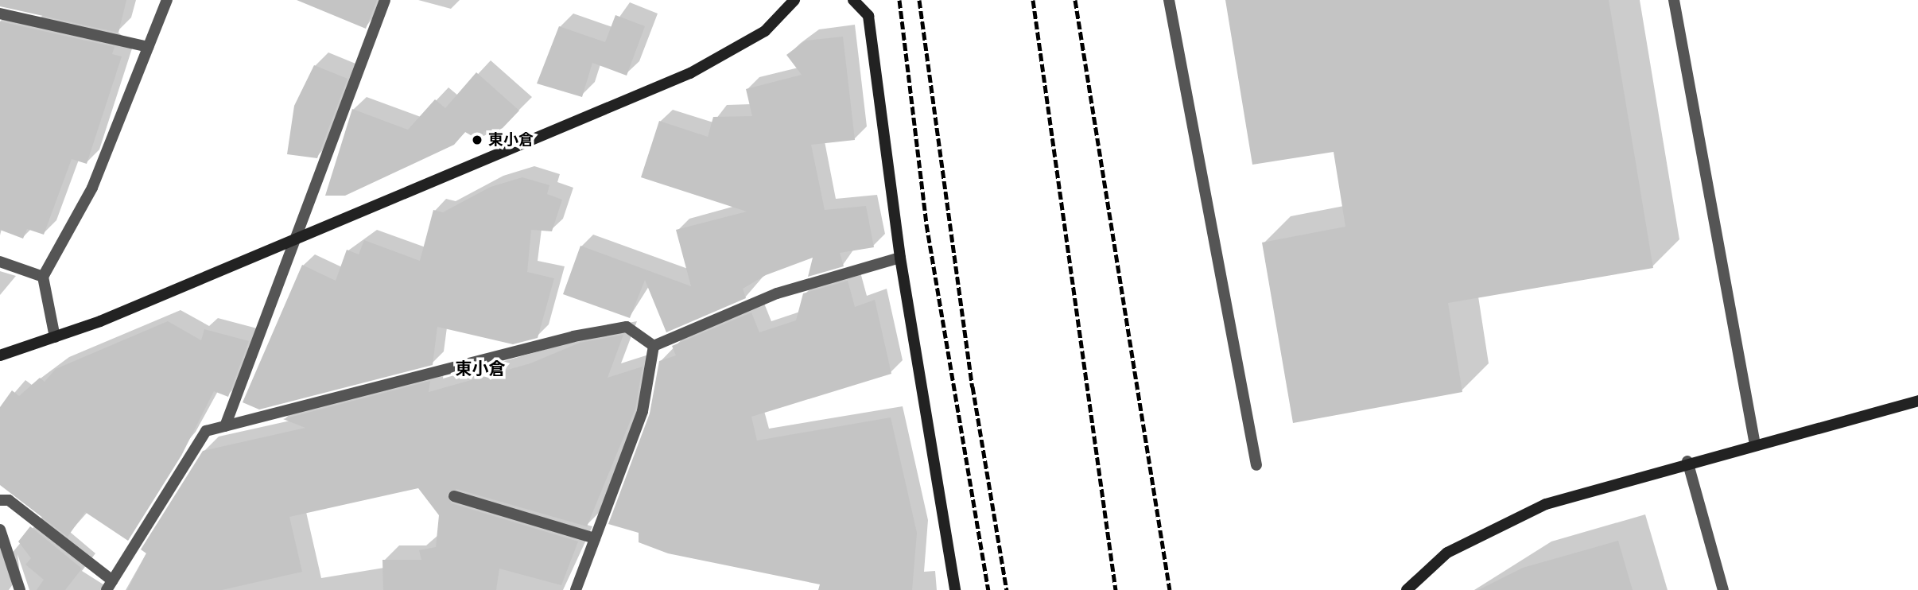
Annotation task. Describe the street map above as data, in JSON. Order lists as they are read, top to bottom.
{
  "districts": ["東小倉"],
  "places": ["東小倉"]
}
